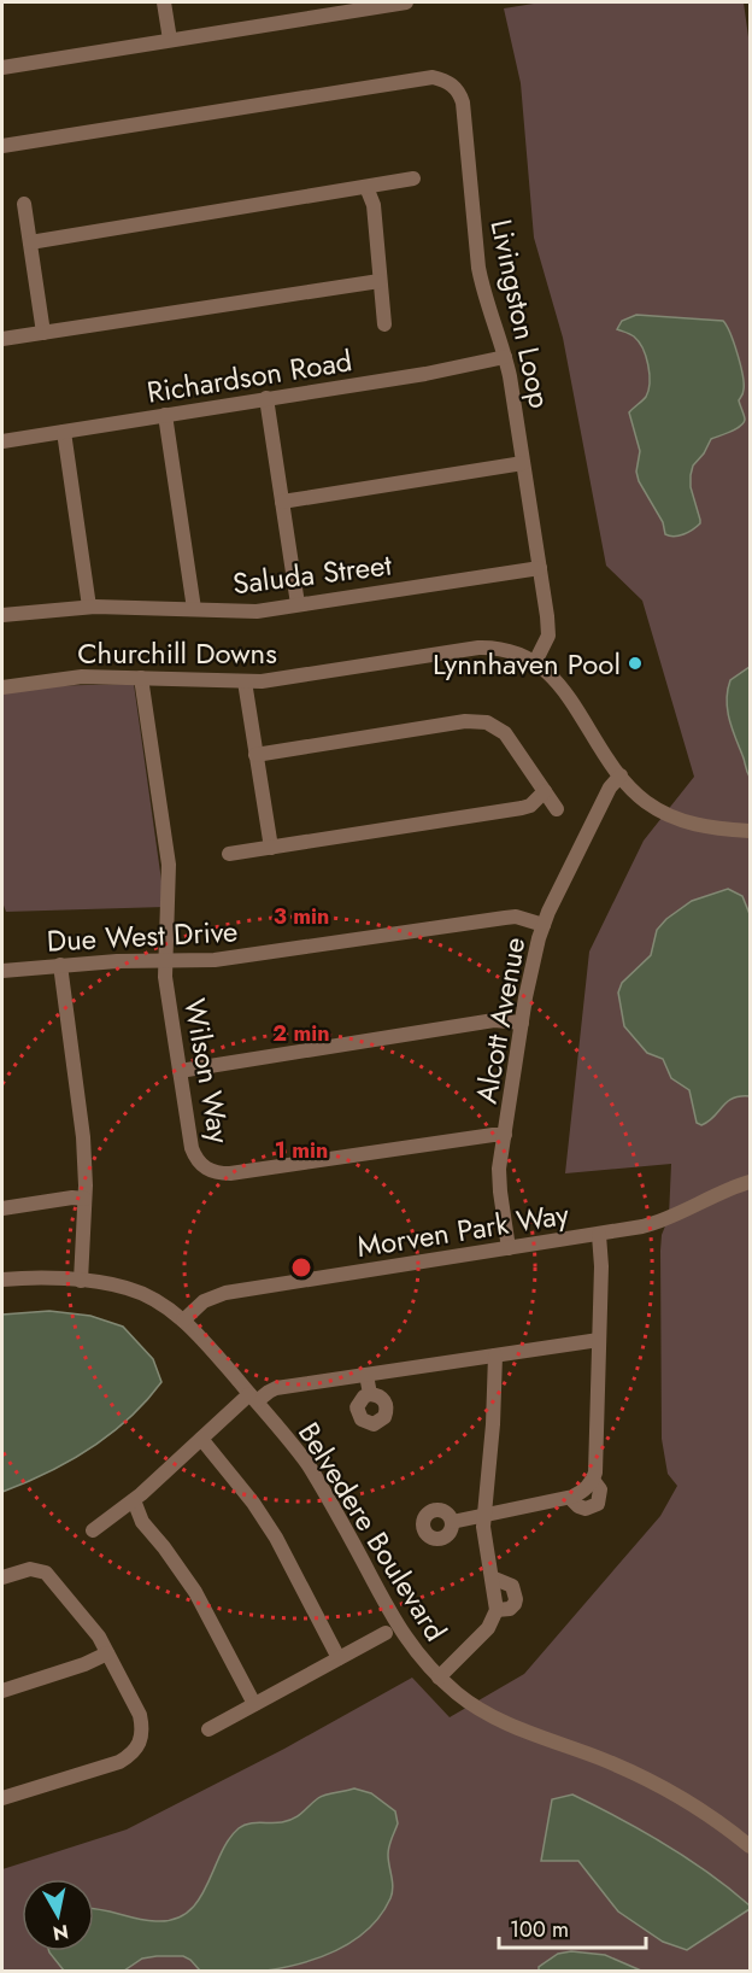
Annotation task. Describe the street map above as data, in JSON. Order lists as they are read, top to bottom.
{
  "streets": {
    "street": [
      "Livingston Loop",
      "Richardson Road",
      "Saluda Street",
      "Churchill Downs",
      "Due West Drive",
      "Alcott Avenue",
      "Wilson Way",
      "Morven Park Way",
      "Belvedere Boulevard"
    ]
  },
  "crossings": [
    ["Livingston Loop", "Richardson Road"],
    ["Livingston Loop", "Saluda Street"],
    ["Livingston Loop", "Churchill Downs"],
    ["Churchill Downs", "Alcott Avenue"],
    ["Churchill Downs", "Wilson Way"],
    ["Due West Drive", "Alcott Avenue"],
    ["Due West Drive", "Wilson Way"],
    ["Alcott Avenue", "Wilson Way"],
    ["Alcott Avenue", "Morven Park Way"],
    ["Morven Park Way", "Belvedere Boulevard"]
  ],
  "places": ["Lynnhaven Pool"],
  "scale_bar": "100 m",
  "north": "bottom",
  "rings": ["3 min", "2 min", "1 min"]
}
